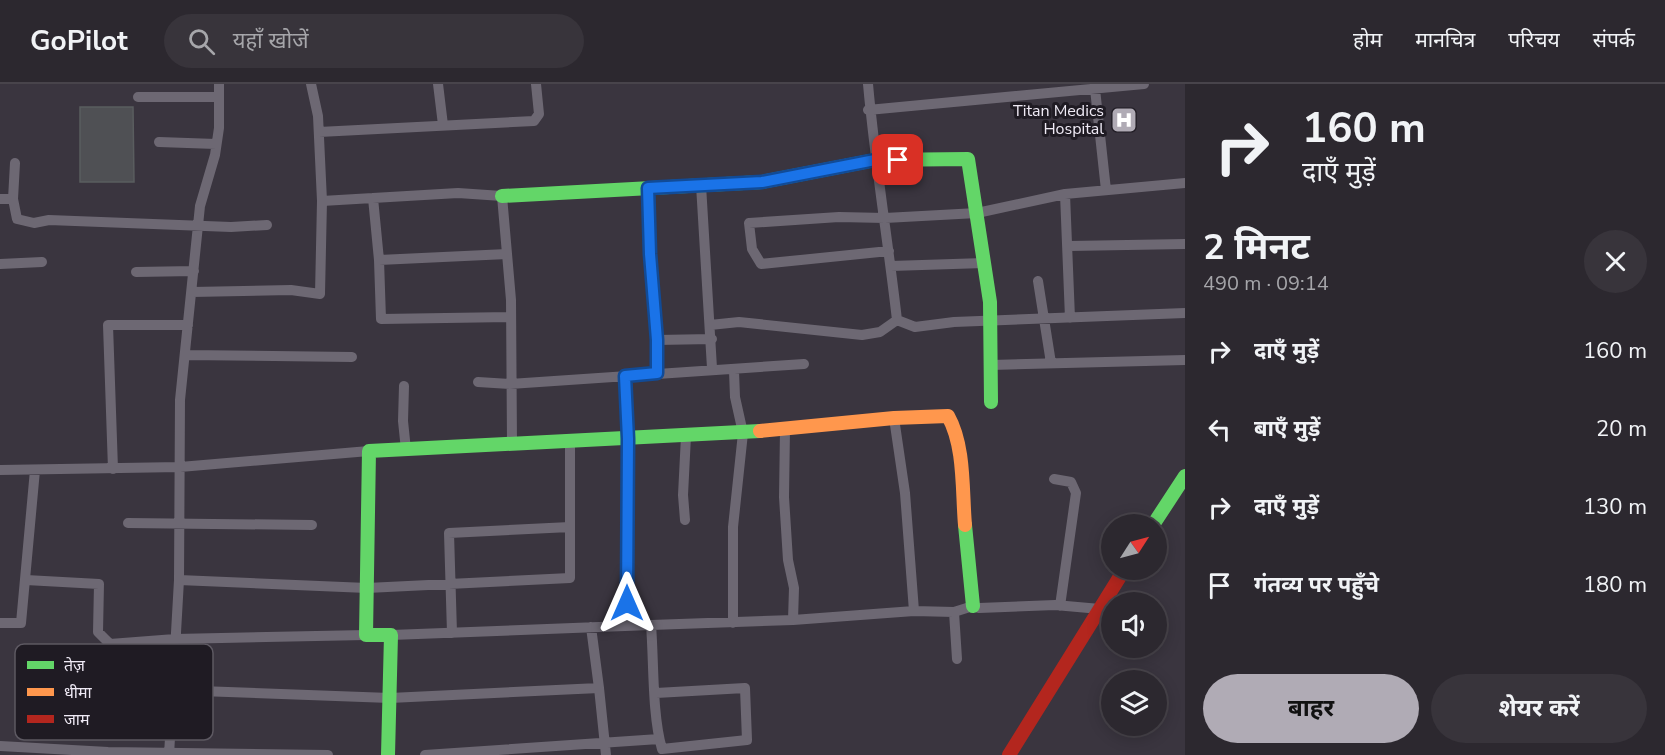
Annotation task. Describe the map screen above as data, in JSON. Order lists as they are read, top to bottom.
{
  "places": {
    "hospital": ["Titan Medics Hospital"]
  },
  "legend": ["तेज़", "धीमा", "जाम"],
  "north": "top right",
  "page": {
    "header": "GoPilot",
    "search": "यहाँ खोजें",
    "nav": [
      "होम",
      "मानचित्र",
      "परिचय",
      "संपर्क"
    ],
    "turn": ["160 m", "दाएँ मुड़ें"],
    "heading": ["2 मिनट", "490 m · 09:14"],
    "list": [
      {
        "name": "दाएँ मुड़ें",
        "value": "160 m"
      },
      {
        "name": "बाएँ मुड़ें",
        "value": "20 m"
      },
      {
        "name": "दाएँ मुड़ें",
        "value": "130 m"
      },
      {
        "name": "गंतव्य पर पहुँचे",
        "value": "180 m"
      }
    ],
    "buttons": ["बाहर", "शेयर करें"]
  }
}
